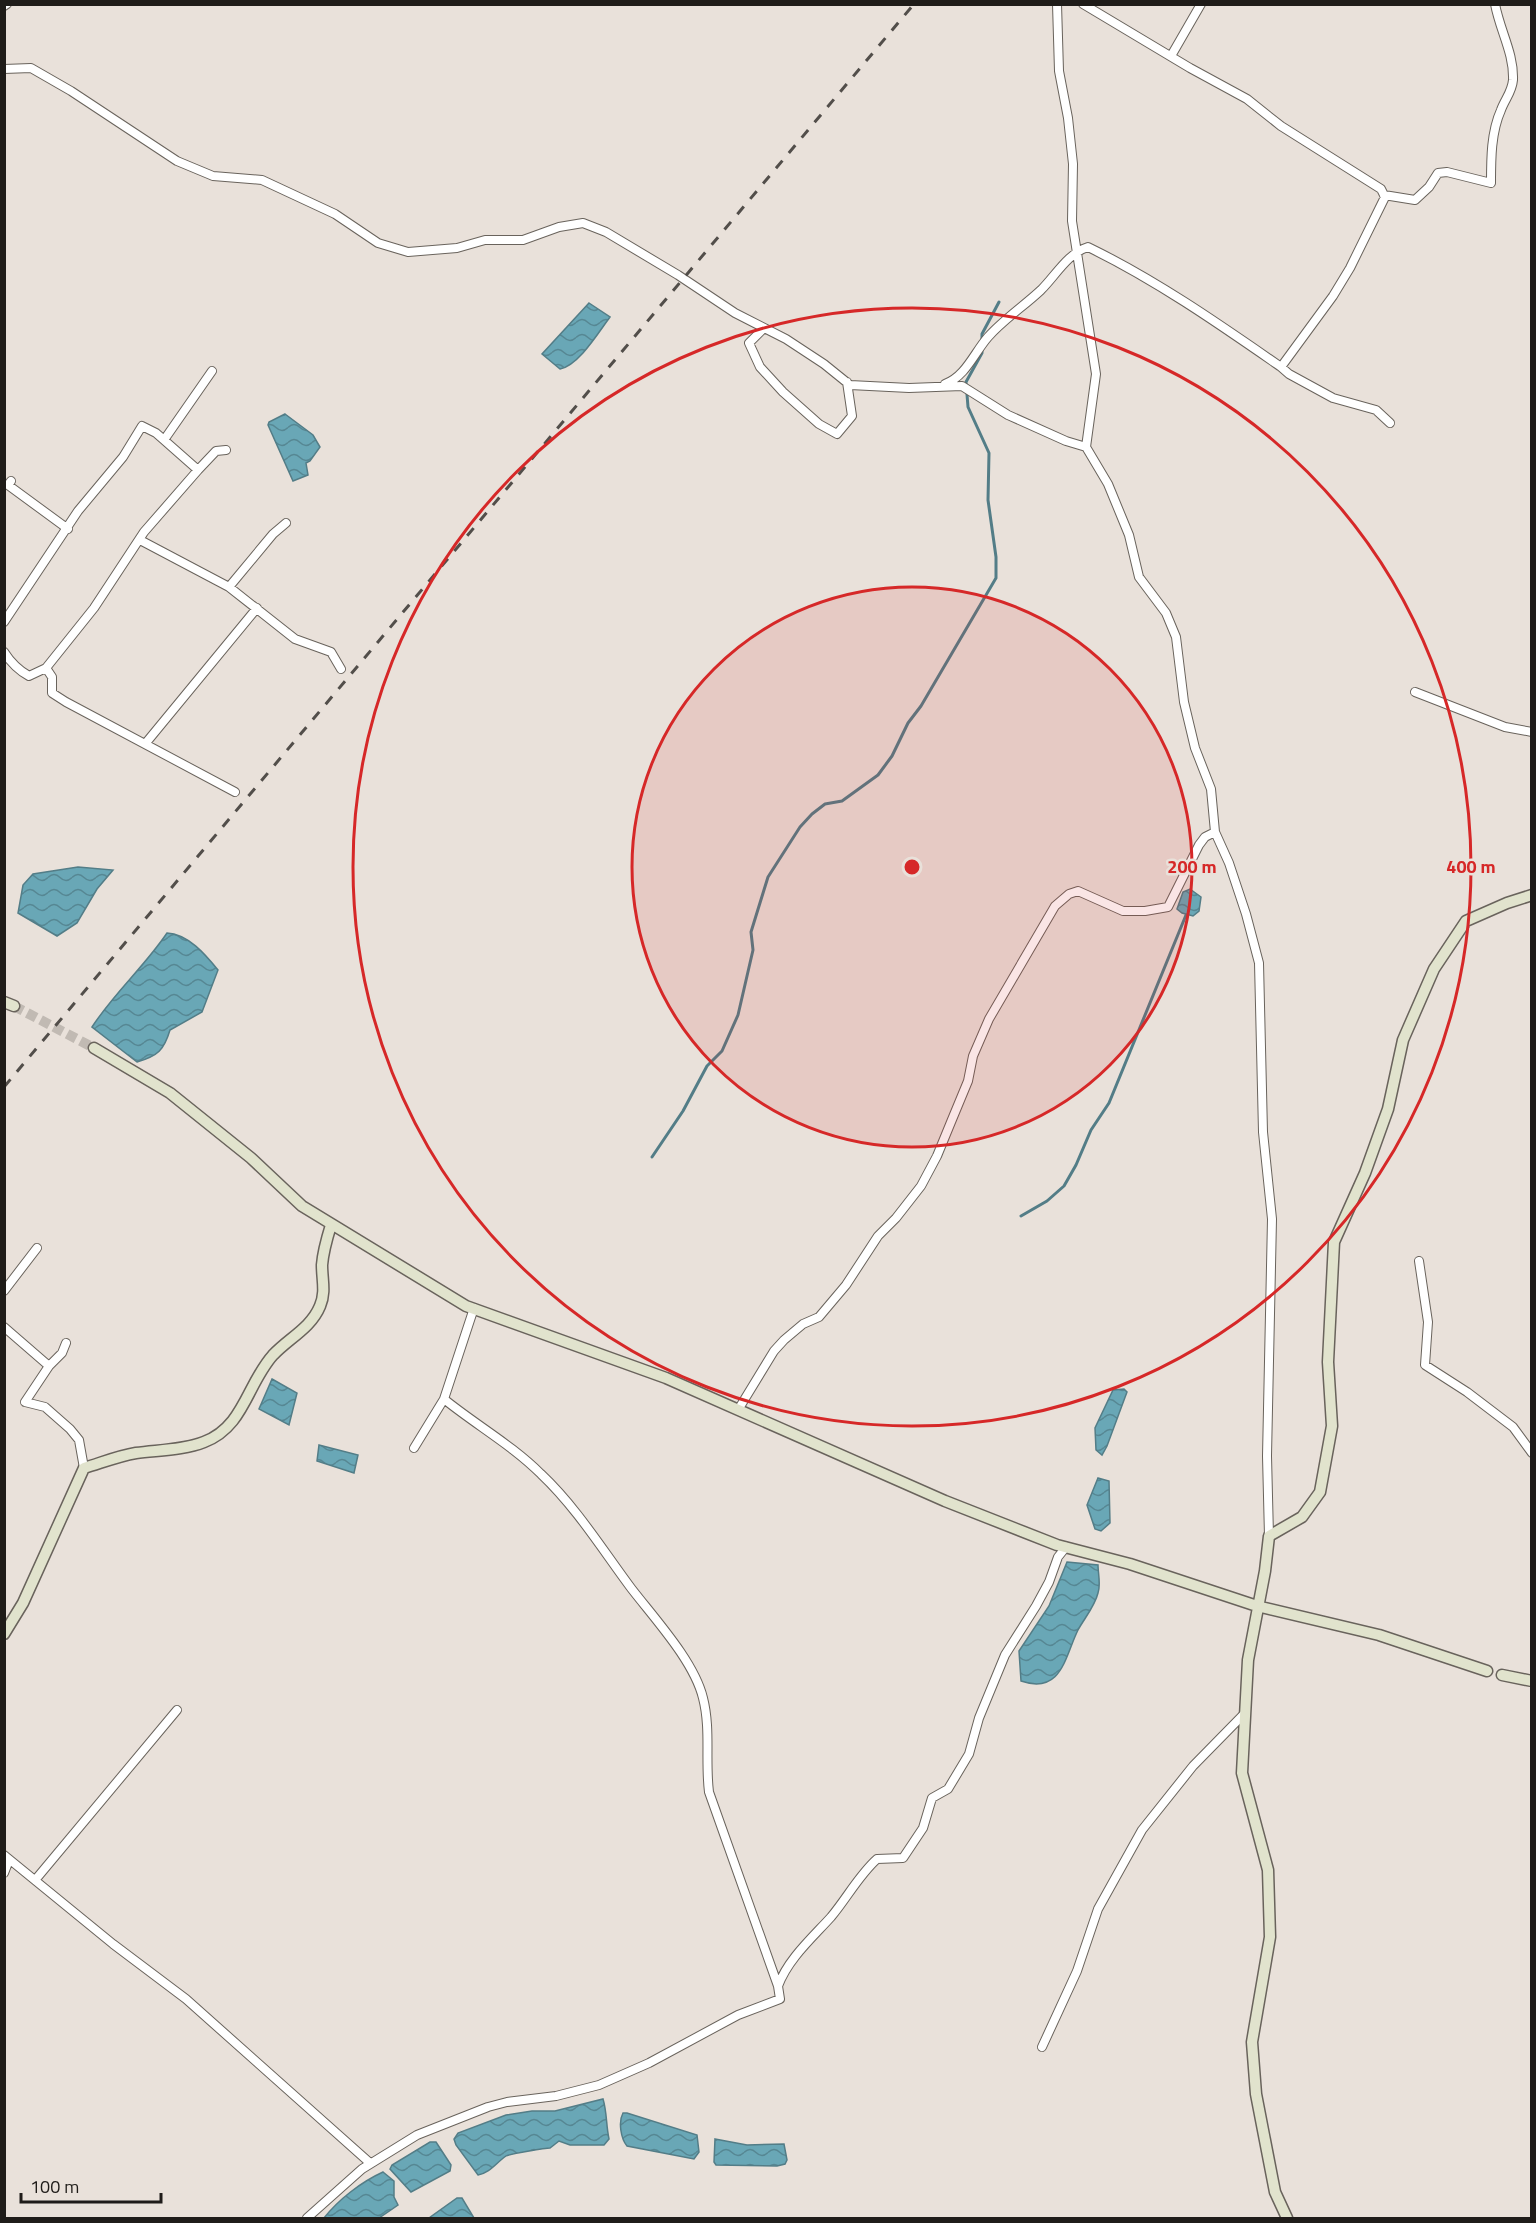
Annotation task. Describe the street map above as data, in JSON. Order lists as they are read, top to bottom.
{
  "scale_bar": "100 m",
  "rings": ["200 m", "400 m"]
}
